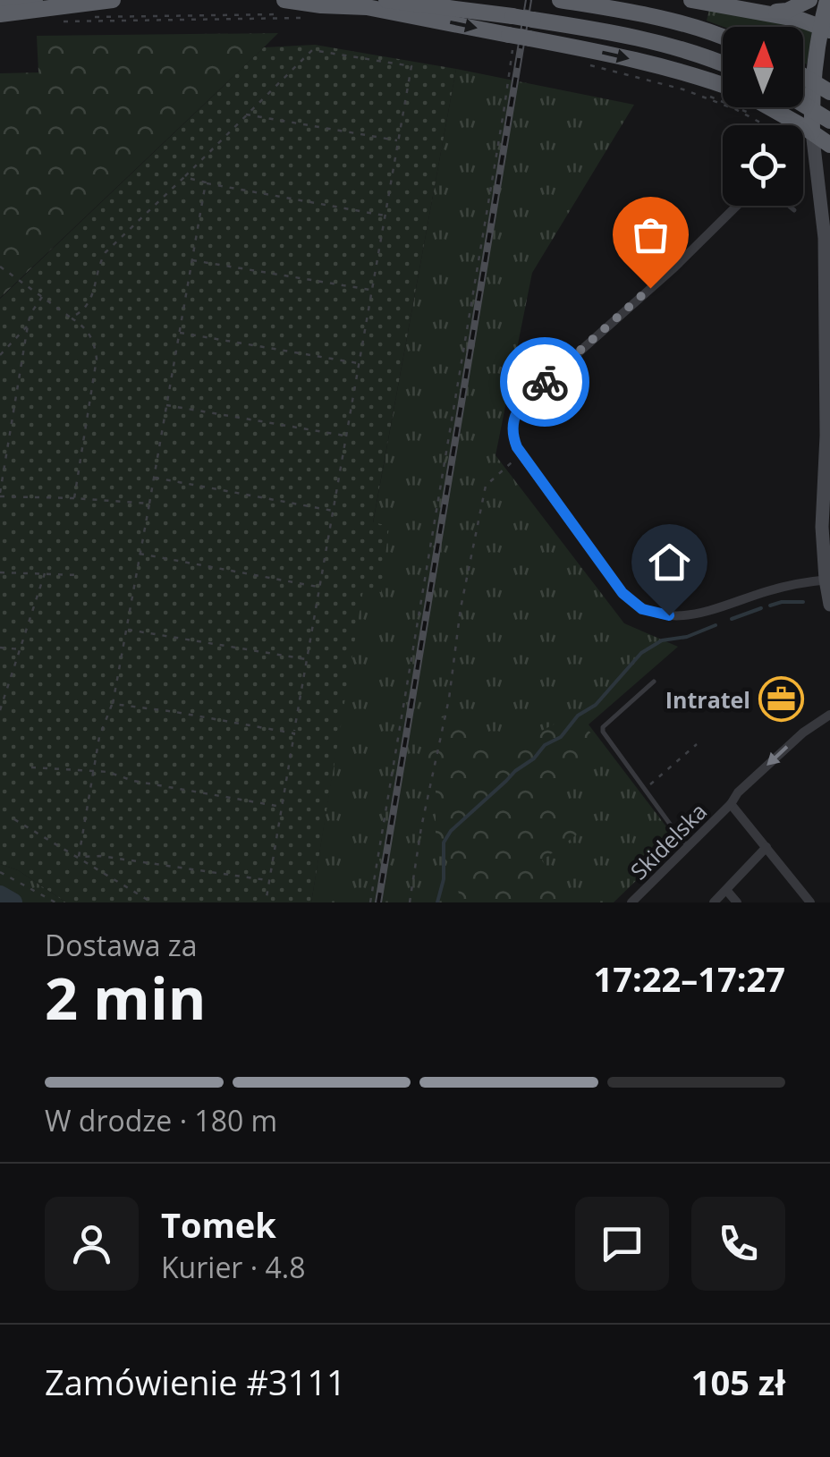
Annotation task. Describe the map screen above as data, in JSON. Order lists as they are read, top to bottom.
{
  "streets": {
    "street": ["Skidelska"]
  },
  "places": {
    "office": ["Intratel"]
  },
  "north": "top",
  "page": {
    "heading": ["2 min", "Dostawa za", "17:22–17:27"],
    "panel": [
      "Tomek",
      "Kurier · 4.8",
      "Zamówienie #3111",
      "105 zł"
    ],
    "bar": "W drodze · 180 m"
  }
}
